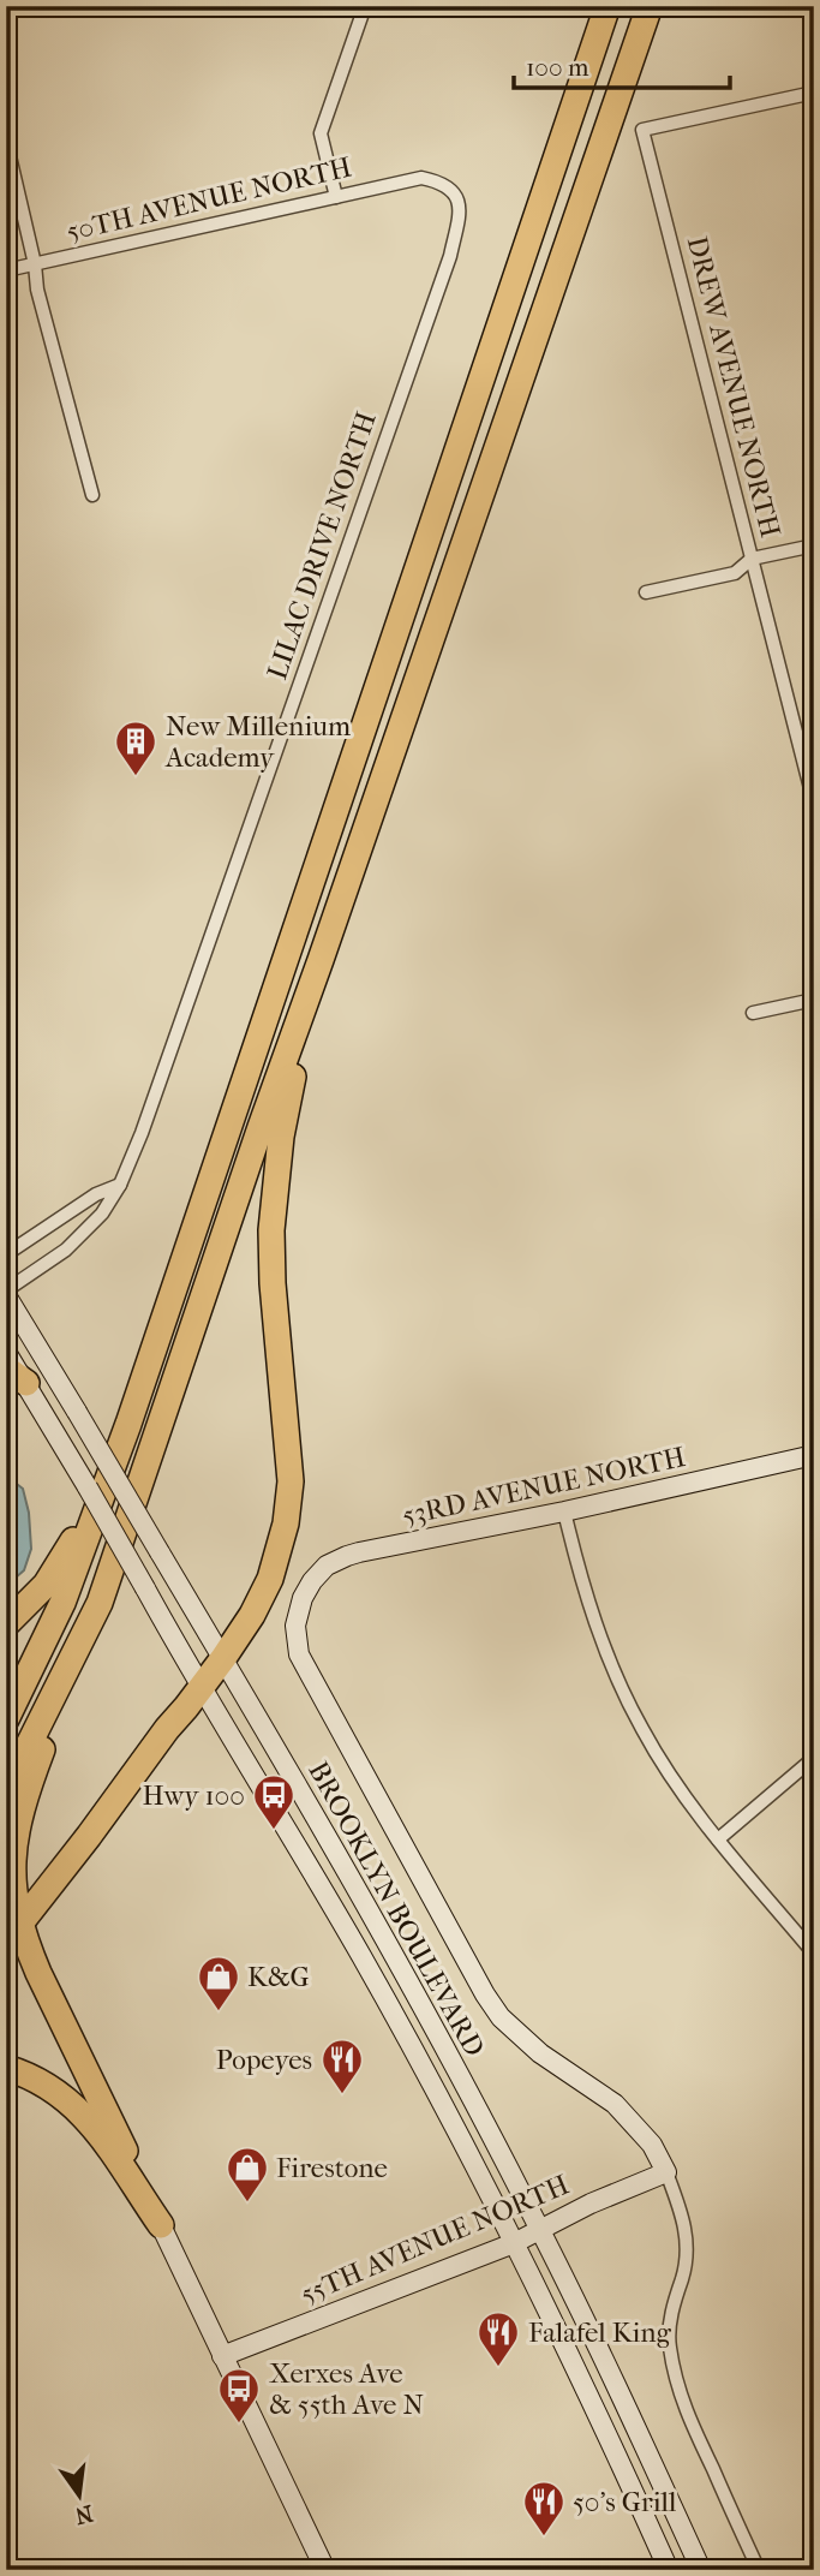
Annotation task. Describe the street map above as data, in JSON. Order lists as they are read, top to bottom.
{
  "streets": {
    "main road": ["53RD AVENUE NORTH", "BROOKLYN BOULEVARD", "55TH AVENUE NORTH"],
    "street": ["50TH AVENUE NORTH", "DREW AVENUE NORTH", "LILAC DRIVE NORTH"]
  },
  "crossings": [
    ["50TH AVENUE NORTH", "LILAC DRIVE NORTH"],
    ["LILAC DRIVE NORTH", "BROOKLYN BOULEVARD"],
    ["53RD AVENUE NORTH", "55TH AVENUE NORTH"],
    ["BROOKLYN BOULEVARD", "55TH AVENUE NORTH"]
  ],
  "places": {
    "building": ["New Millenium Academy"],
    "bus stop": ["Hwy 100", "Xerxes Ave & 55th Ave N"],
    "shop": ["K&G", "Firestone"],
    "restaurant": ["Popeyes", "Falafel King", "50's Grill"]
  },
  "scale_bar": "100 m",
  "north": "bottom"
}
